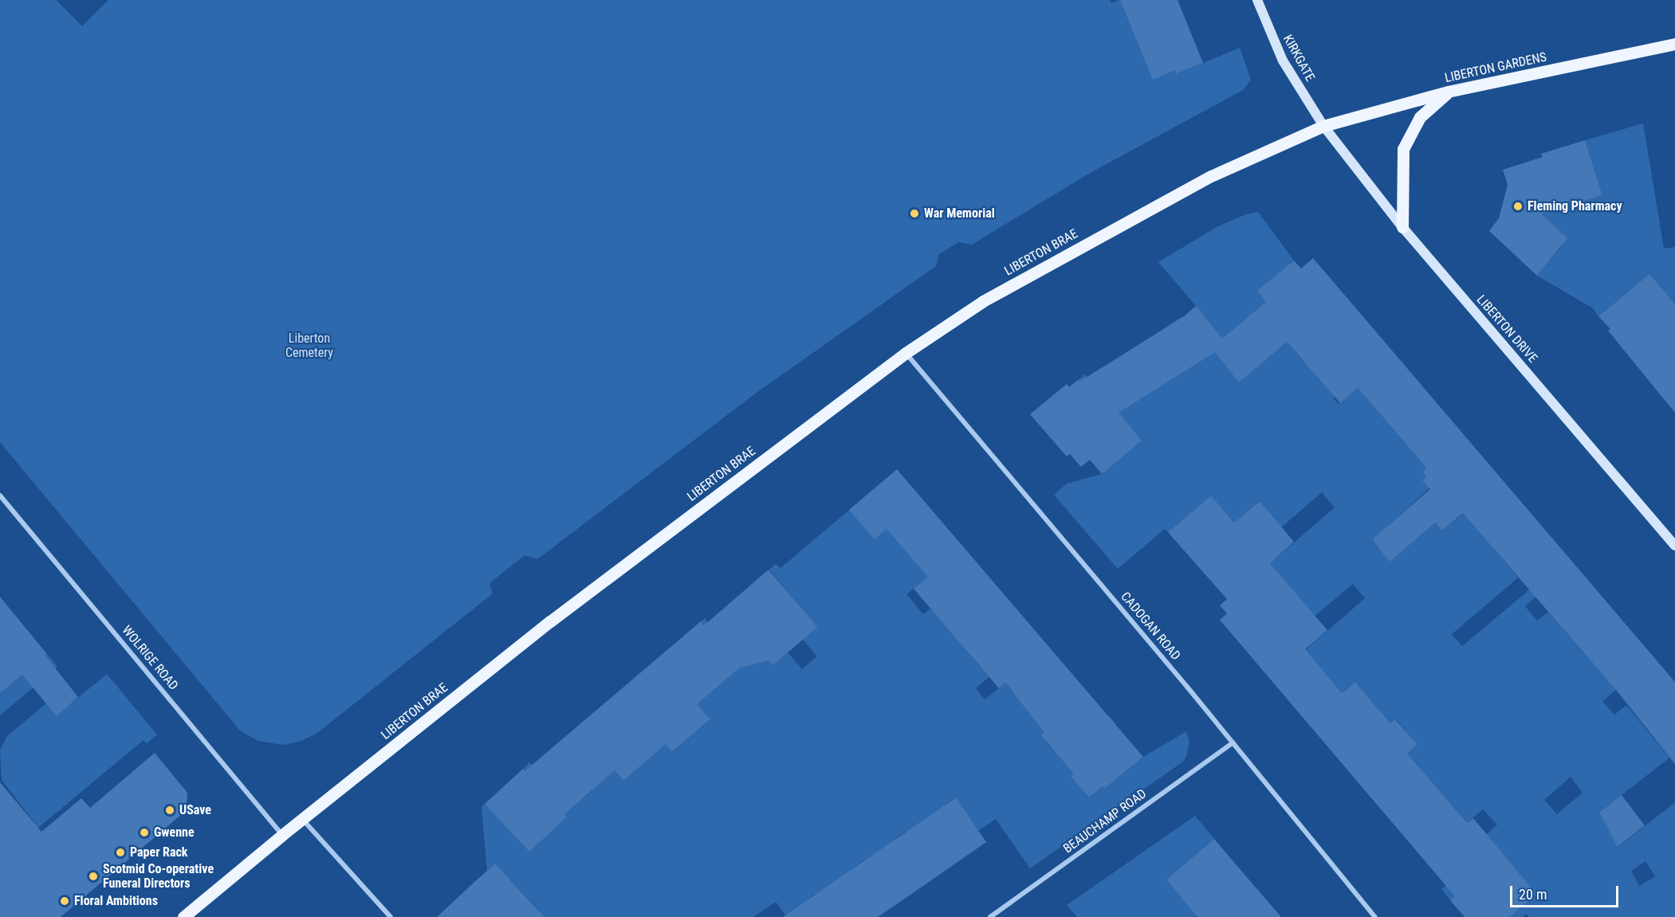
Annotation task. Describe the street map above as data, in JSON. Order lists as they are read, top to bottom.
{
  "streets": {
    "main road": ["LIBERTON GARDENS", "LIBERTON BRAE"],
    "street": [
      "KIRKGATE",
      "LIBERTON DRIVE",
      "CADOGAN ROAD",
      "WOLRIGE ROAD",
      "BEAUCHAMP ROAD"
    ]
  },
  "crossings": [
    ["KIRKGATE", "LIBERTON GARDENS"],
    ["KIRKGATE", "LIBERTON BRAE"],
    ["KIRKGATE", "LIBERTON DRIVE"],
    ["LIBERTON GARDENS", "LIBERTON BRAE"],
    ["LIBERTON GARDENS", "LIBERTON DRIVE"],
    ["LIBERTON BRAE", "LIBERTON DRIVE"],
    ["LIBERTON BRAE", "CADOGAN ROAD"],
    ["LIBERTON BRAE", "WOLRIGE ROAD"],
    ["CADOGAN ROAD", "BEAUCHAMP ROAD"]
  ],
  "parks": ["Liberton Cemetery"],
  "places": [
    "Fleming Pharmacy",
    "War Memorial",
    "USave",
    "Gwenne",
    "Paper Rack",
    "Scotmid Co-operative Funeral Directors",
    "Floral Ambitions"
  ],
  "scale_bar": "20 m"
}
